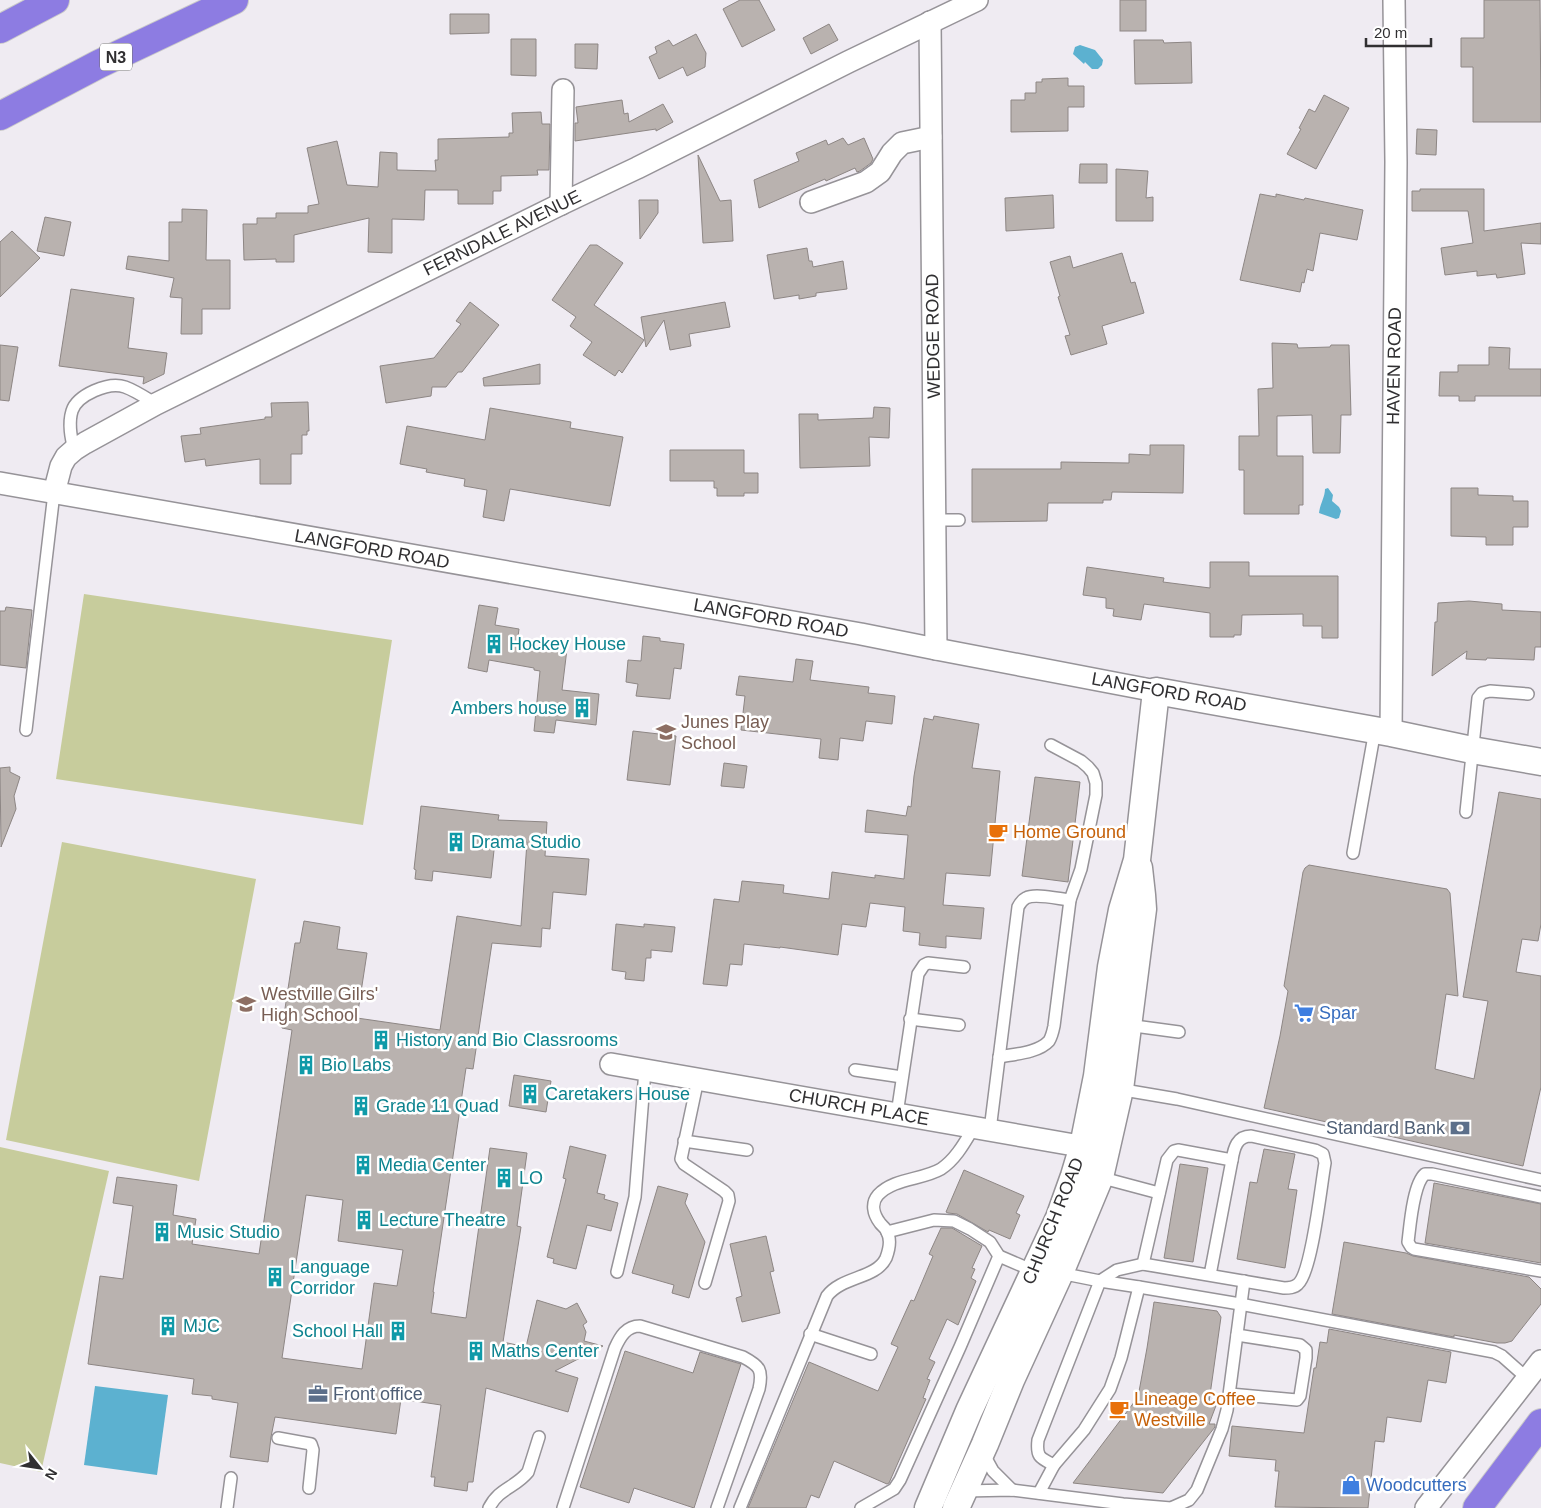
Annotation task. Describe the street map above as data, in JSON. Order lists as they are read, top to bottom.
{
  "streets": {
    "highway": ["N3"],
    "street": [
      "FERNDALE AVENUE",
      "WEDGE ROAD",
      "HAVEN ROAD",
      "LANGFORD ROAD",
      "CHURCH PLACE",
      "CHURCH ROAD"
    ]
  },
  "crossings": [
    ["FERNDALE AVENUE", "WEDGE ROAD"],
    ["FERNDALE AVENUE", "LANGFORD ROAD"],
    ["WEDGE ROAD", "LANGFORD ROAD"],
    ["HAVEN ROAD", "LANGFORD ROAD"],
    ["LANGFORD ROAD", "CHURCH ROAD"],
    ["CHURCH PLACE", "CHURCH ROAD"]
  ],
  "places": {
    "building": [
      "Hockey House",
      "Ambers house",
      "Drama Studio",
      "History and Bio Classrooms",
      "Bio Labs",
      "Caretakers House",
      "Grade 11 Quad",
      "Media Center",
      "LO",
      "Lecture Theatre",
      "Music Studio",
      "Language Corridor",
      "MJC",
      "School Hall",
      "Maths Center"
    ],
    "school or university": ["Junes Play School", "Westville Gilrs' High School"],
    "cafe": ["Home Ground", "Lineage Coffee Westville"],
    "supermarket": ["Spar"],
    "bank": ["Standard Bank"],
    "office": ["Front office"],
    "shop": ["Woodcutters"]
  },
  "scale_bar": "20 m",
  "north": "bottom right"
}
